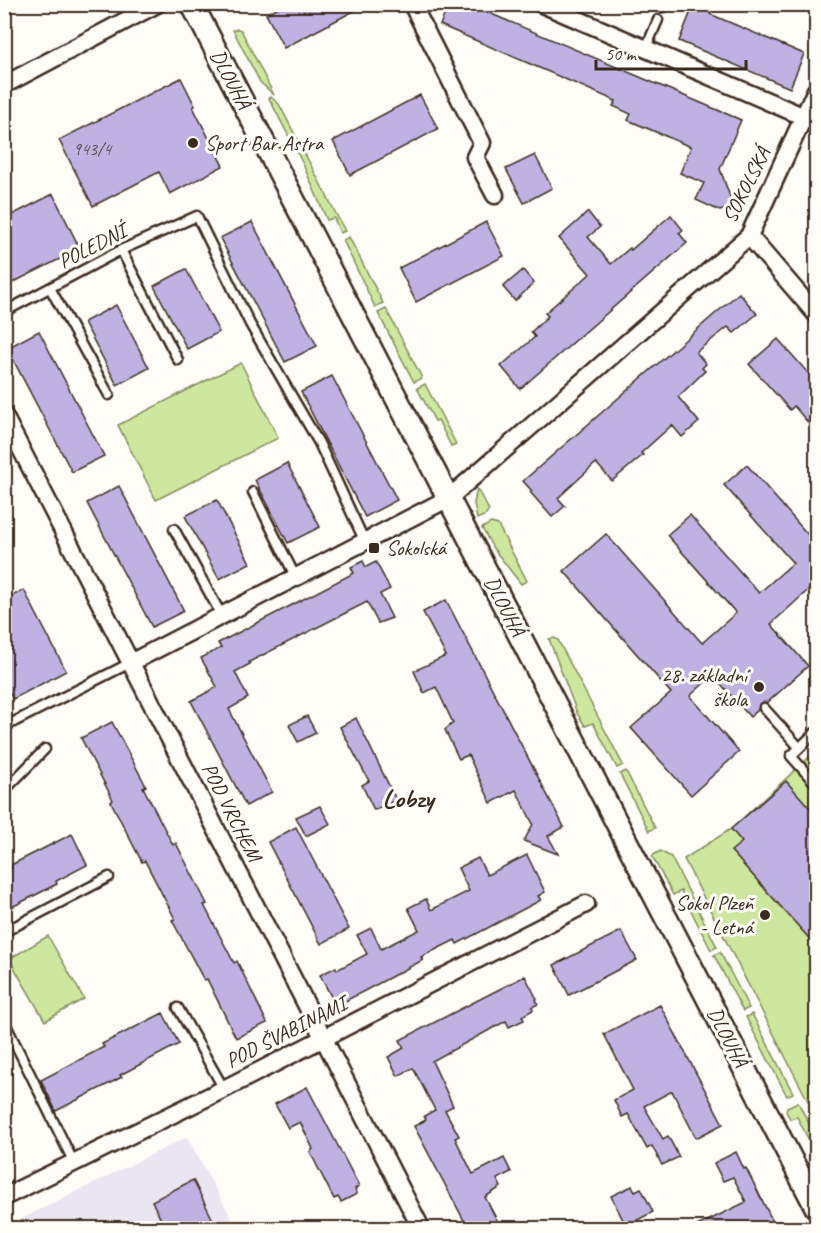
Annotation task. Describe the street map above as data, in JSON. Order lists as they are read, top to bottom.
{
  "streets": {
    "street": [
      "DLOUHÁ",
      "SOKOLSKÁ",
      "POD VRCHEM",
      "POD ŠVABINAMI"
    ],
    "lane": ["POLEDNÍ"]
  },
  "crossings": [
    ["DLOUHÁ", "SOKOLSKÁ"],
    ["SOKOLSKÁ", "POLEDNÍ"],
    ["SOKOLSKÁ", "POD VRCHEM"],
    ["POD VRCHEM", "POD ŠVABINAMI"]
  ],
  "districts": ["Lobzy"],
  "places": {
    "other": ["Sport Bar Astra", "28. základní škola", "Sokol Plzeň - Letná"],
    "transit": ["Sokolská"]
  },
  "house_numbers": ["943/4"],
  "scale_bar": "50 m"
}
